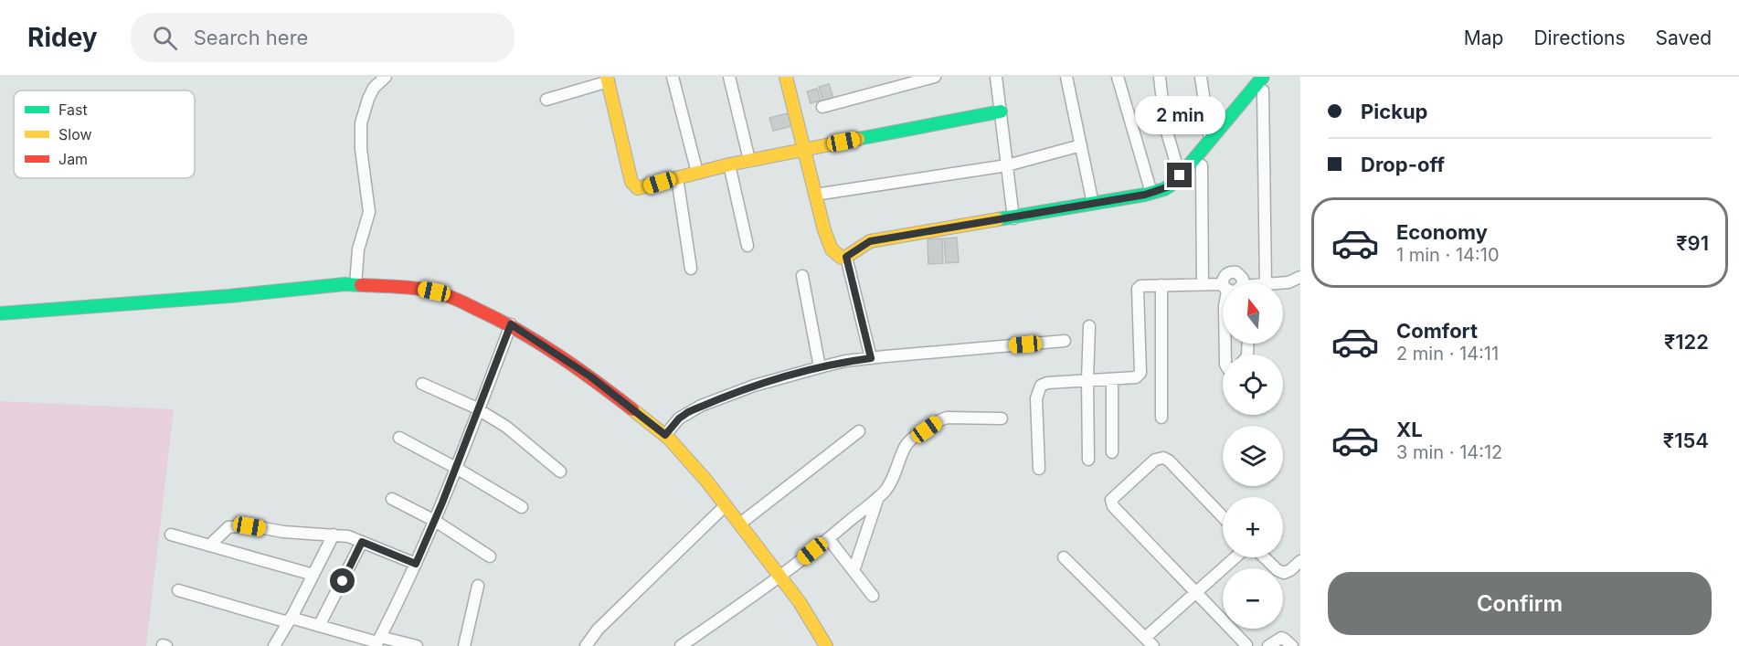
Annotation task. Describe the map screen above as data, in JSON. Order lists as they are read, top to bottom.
{
  "legend": ["Fast", "Slow", "Jam"],
  "north": "top",
  "page": {
    "header": "Ridey",
    "search": "Search here",
    "nav": ["Map", "Directions", "Saved"],
    "banner": ["Pickup", "Drop-off"],
    "bubble": "2 min",
    "list": [
      {
        "name": "Economy",
        "note": "1 min · 14:10",
        "value": "₹91"
      },
      {
        "name": "Comfort",
        "note": "2 min · 14:11",
        "value": "₹122"
      },
      {
        "name": "XL",
        "note": "3 min · 14:12",
        "value": "₹154"
      }
    ],
    "map_buttons": ["+", "−"],
    "buttons": "Confirm"
  }
}
